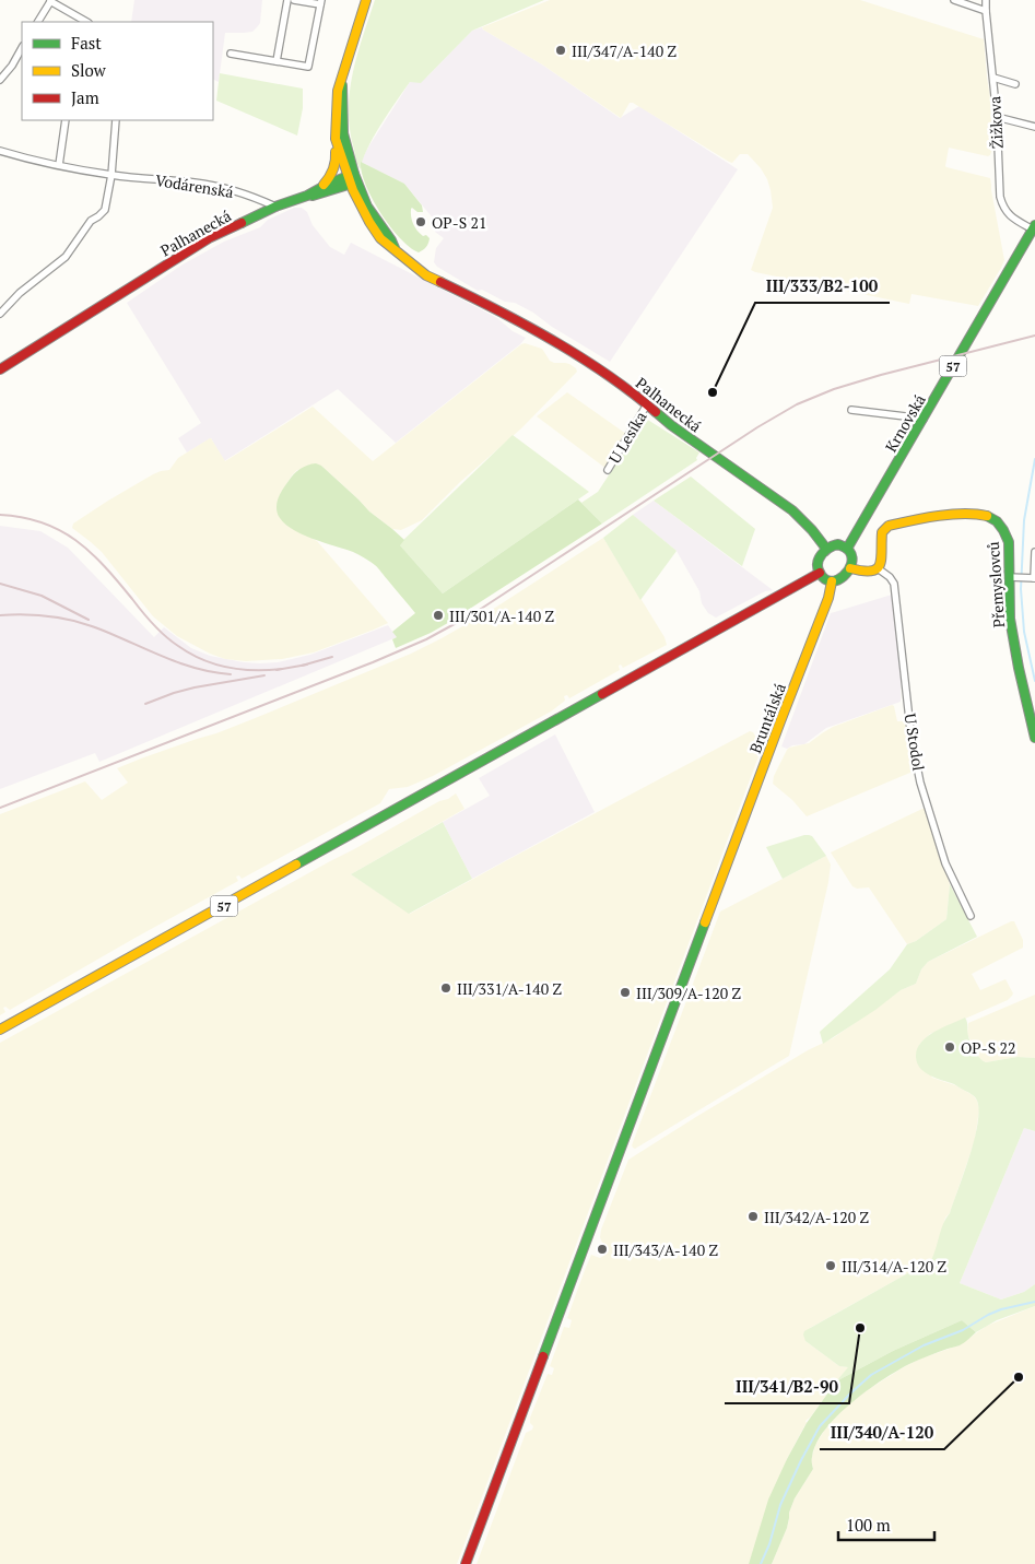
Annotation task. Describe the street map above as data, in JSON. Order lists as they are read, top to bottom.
{
  "streets": {
    "main road": [
      "Palhanecká",
      "57",
      "Krnovská",
      "Přemyslovců",
      "Bruntálská"
    ],
    "street": [
      "Žižkova",
      "Vodárenská",
      "U Lesíka",
      "U Stodol"
    ]
  },
  "crossings": [
    ["Žižkova", "Krnovská"],
    ["Vodárenská", "Palhanecká"],
    ["Palhanecká", "57"],
    ["Palhanecká", "Krnovská"],
    ["Palhanecká", "U Lesíka"],
    ["Palhanecká", "Bruntálská"],
    ["57", "Krnovská"],
    ["57", "Bruntálská"],
    ["Krnovská", "Bruntálská"],
    ["Přemyslovců", "U Stodol"]
  ],
  "places": [
    "III/347/A-140 Z",
    "OP-S 21",
    "III/333/B2-100",
    "III/301/A-140 Z",
    "III/331/A-140 Z",
    "III/309/A-120 Z",
    "OP-S 22",
    "III/342/A-120 Z",
    "III/343/A-140 Z",
    "III/314/A-120 Z",
    "III/341/B2-90",
    "III/340/A-120"
  ],
  "legend": ["Fast", "Slow", "Jam"],
  "scale_bar": "100 m"
}
